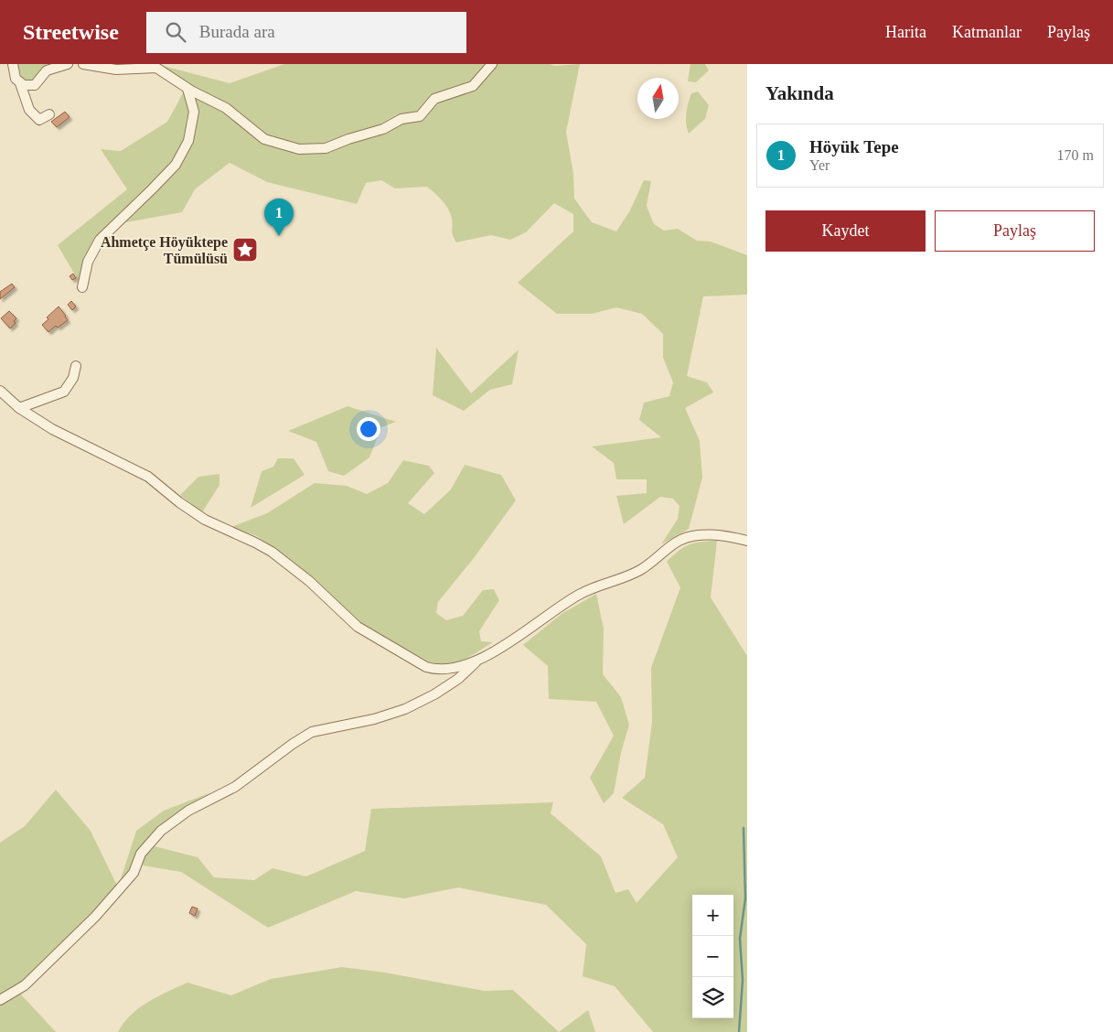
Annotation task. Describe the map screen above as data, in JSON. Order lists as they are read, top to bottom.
{
  "places": {
    "place": ["Ahmetçe Höyüktepe Tümülüsü"]
  },
  "north": "top",
  "page": {
    "header": "Streetwise",
    "search": "Burada ara",
    "nav": ["Harita", "Katmanlar", "Paylaş"],
    "heading": "Yakında",
    "list": [
      {
        "mark": "1",
        "name": "Höyük Tepe",
        "note": "Yer",
        "value": "170 m"
      }
    ],
    "buttons": ["Kaydet", "Paylaş"],
    "pins": "1",
    "map_buttons": ["+", "−"]
  }
}
